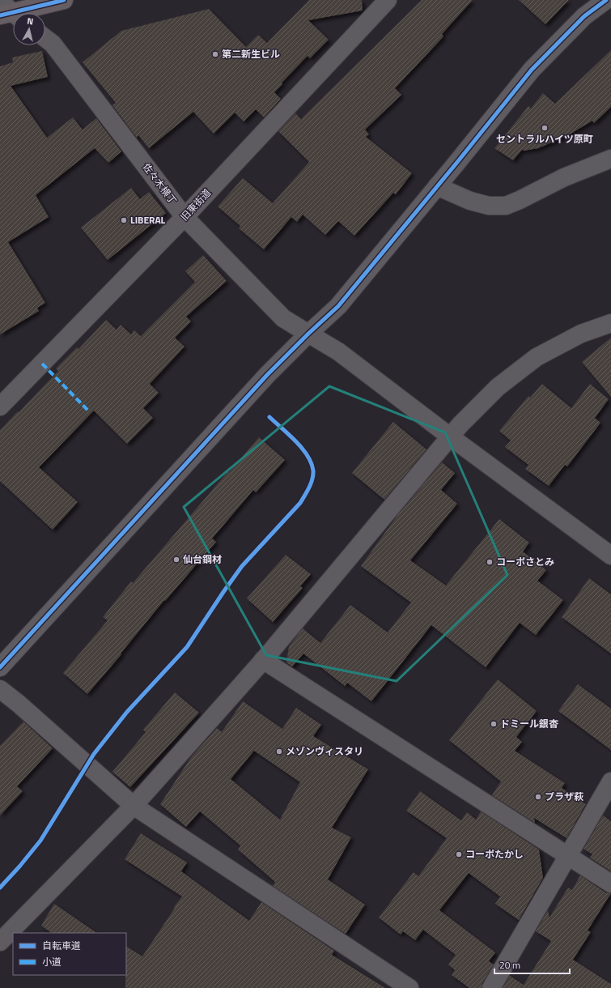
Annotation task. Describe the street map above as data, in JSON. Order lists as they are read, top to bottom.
{
  "streets": {
    "street": ["佐々木横丁", "旧東街道"]
  },
  "crossings": [
    ["佐々木横丁", "旧東街道"]
  ],
  "places": [
    "第二新生ビル",
    "セントラルハイツ原町",
    "LIBERAL",
    "仙台鋼材",
    "コーポさとみ",
    "ドミール銀杏",
    "メゾンヴィスタリ",
    "プラザ萩",
    "コーポたかし"
  ],
  "legend": ["自転車道", "小道"],
  "scale_bar": "20 m",
  "north": "top"
}
